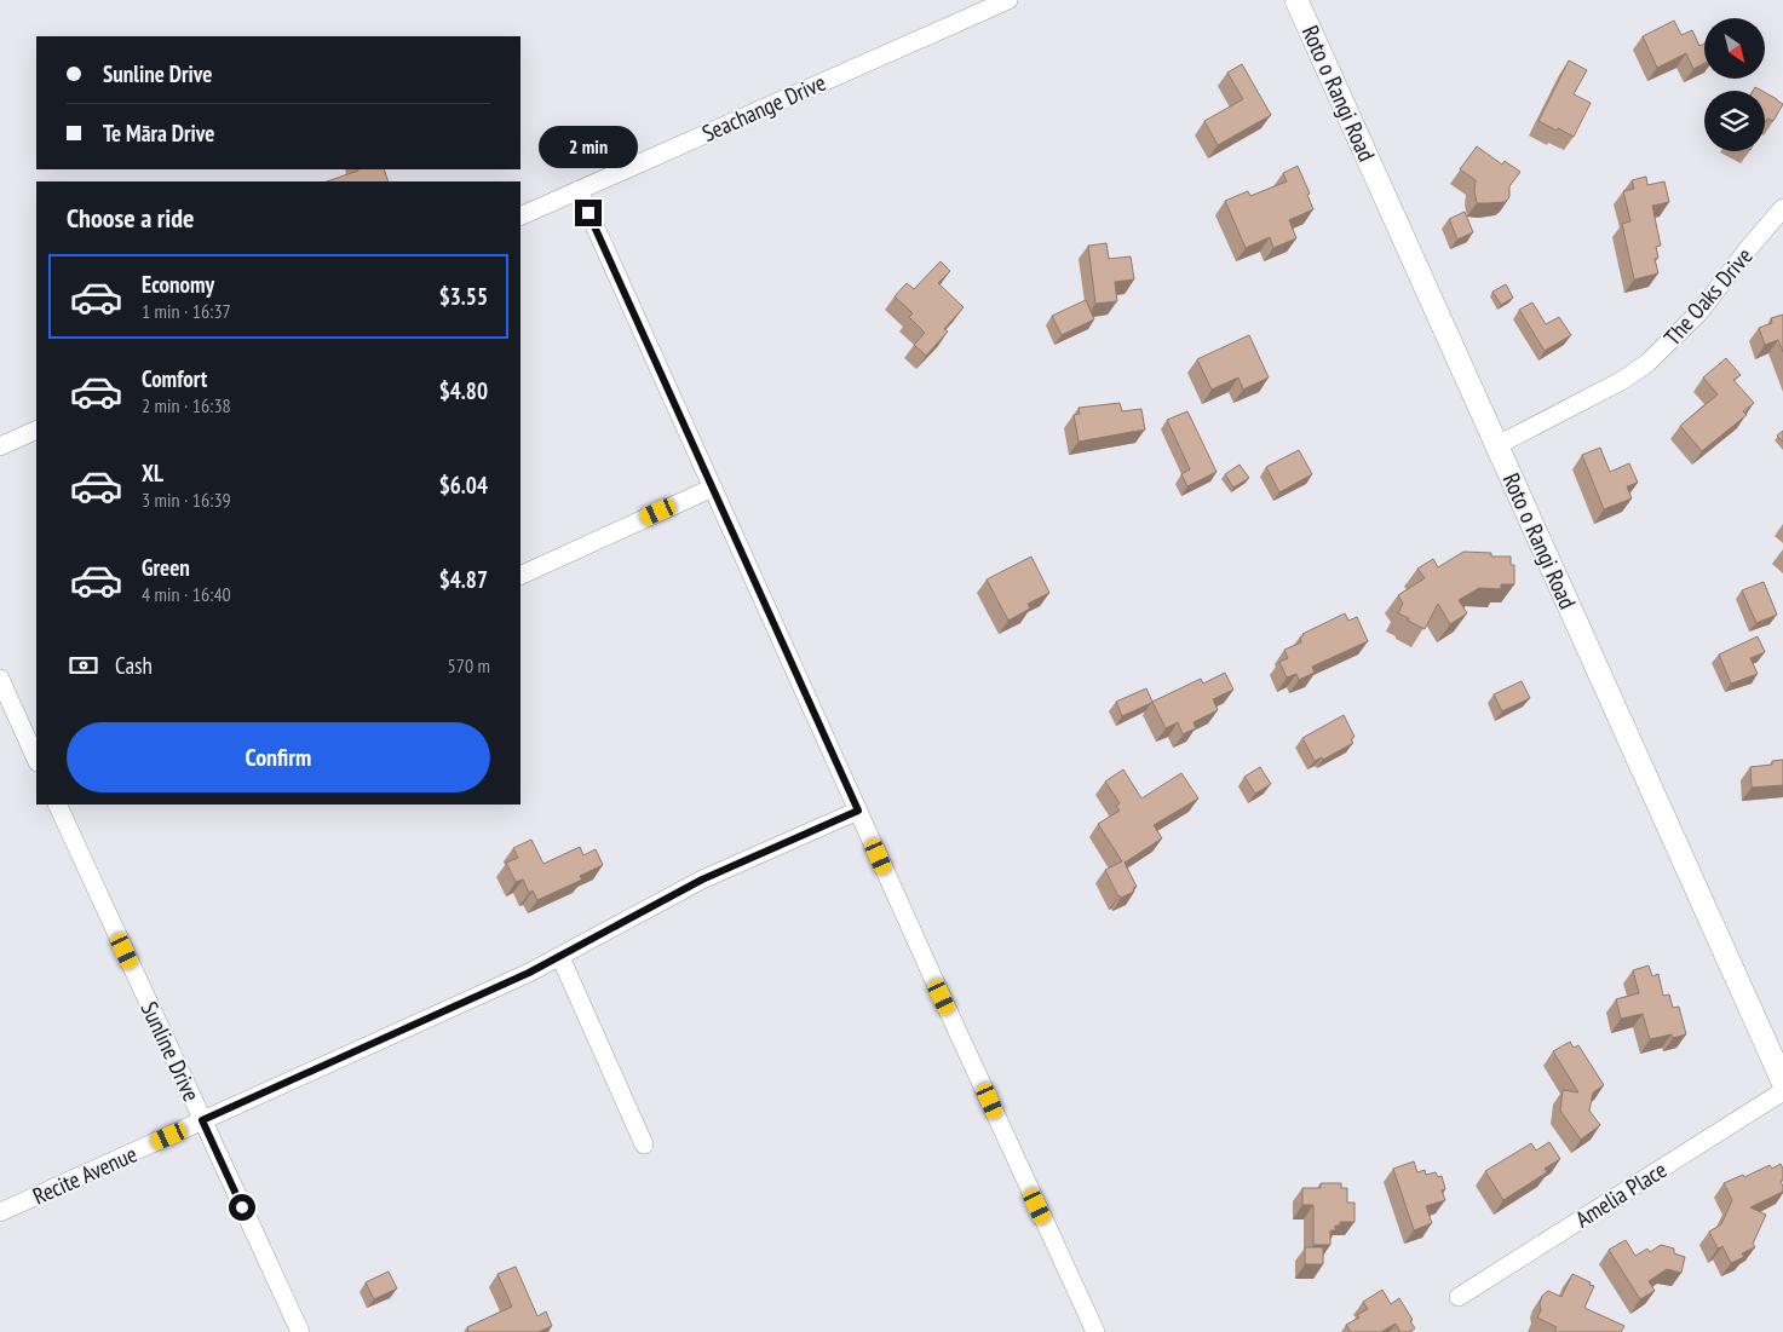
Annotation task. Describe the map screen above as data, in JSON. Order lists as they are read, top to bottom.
{
  "streets": {
    "street": [
      "Roto o Rangi Road",
      "Seachange Drive",
      "The Oaks Drive",
      "Sunline Drive",
      "Recite Avenue",
      "Amelia Place"
    ]
  },
  "crossings": [
    ["Roto o Rangi Road", "The Oaks Drive"],
    ["Sunline Drive", "Recite Avenue"]
  ],
  "north": "bottom right",
  "page": {
    "banner": ["Sunline Drive", "Te Māra Drive"],
    "bubble": "2 min",
    "heading": "Choose a ride",
    "list": [
      {
        "name": "Economy",
        "note": "1 min · 16:37",
        "value": "$3.55"
      },
      {
        "name": "Comfort",
        "note": "2 min · 16:38",
        "value": "$4.80"
      },
      {
        "name": "XL",
        "note": "3 min · 16:39",
        "value": "$6.04"
      },
      {
        "name": "Green",
        "note": "4 min · 16:40",
        "value": "$4.87"
      }
    ],
    "pay": ["Cash", "570 m"],
    "buttons": "Confirm"
  }
}
